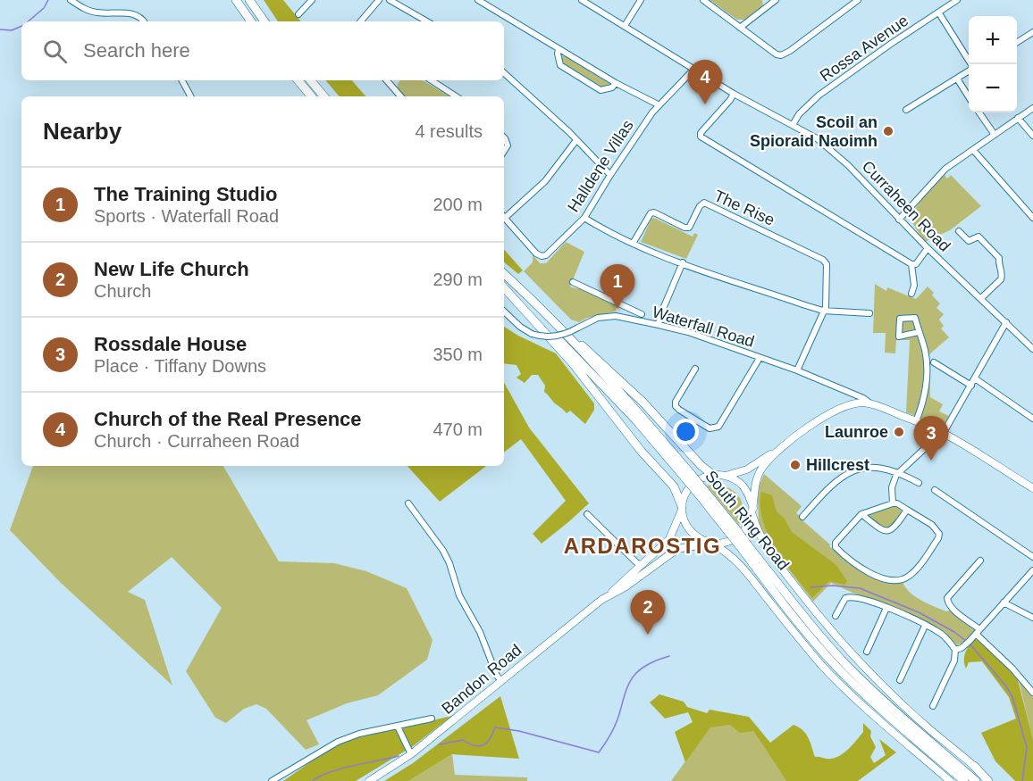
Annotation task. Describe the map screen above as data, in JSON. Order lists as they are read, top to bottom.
{
  "streets": {
    "highway": ["South Ring Road"],
    "main road": ["Bandon Road"],
    "street": [
      "Rossa Avenue",
      "Halldene Villas",
      "Curraheen Road",
      "The Rise",
      "Waterfall Road"
    ]
  },
  "crossings": [
    ["Rossa Avenue", "Curraheen Road"],
    ["Halldene Villas", "Curraheen Road"],
    ["The Rise", "Waterfall Road"]
  ],
  "districts": ["ARDAROSTIG"],
  "places": ["Scoil an Spioraid Naoimh", "Launroe", "Hillcrest"],
  "page": {
    "map_buttons": ["+", "−"],
    "search": "Search here",
    "pins": [
      "4",
      "1",
      "3",
      "2"
    ],
    "heading": ["Nearby", "4 results"],
    "list": [
      {
        "mark": "1",
        "name": "The Training Studio",
        "note": "Sports · Waterfall Road",
        "value": "200 m"
      },
      {
        "mark": "2",
        "name": "New Life Church",
        "note": "Church",
        "value": "290 m"
      },
      {
        "mark": "3",
        "name": "Rossdale House",
        "note": "Place · Tiffany Downs",
        "value": "350 m"
      },
      {
        "mark": "4",
        "name": "Church of the Real Presence",
        "note": "Church · Curraheen Road",
        "value": "470 m"
      }
    ]
  }
}
